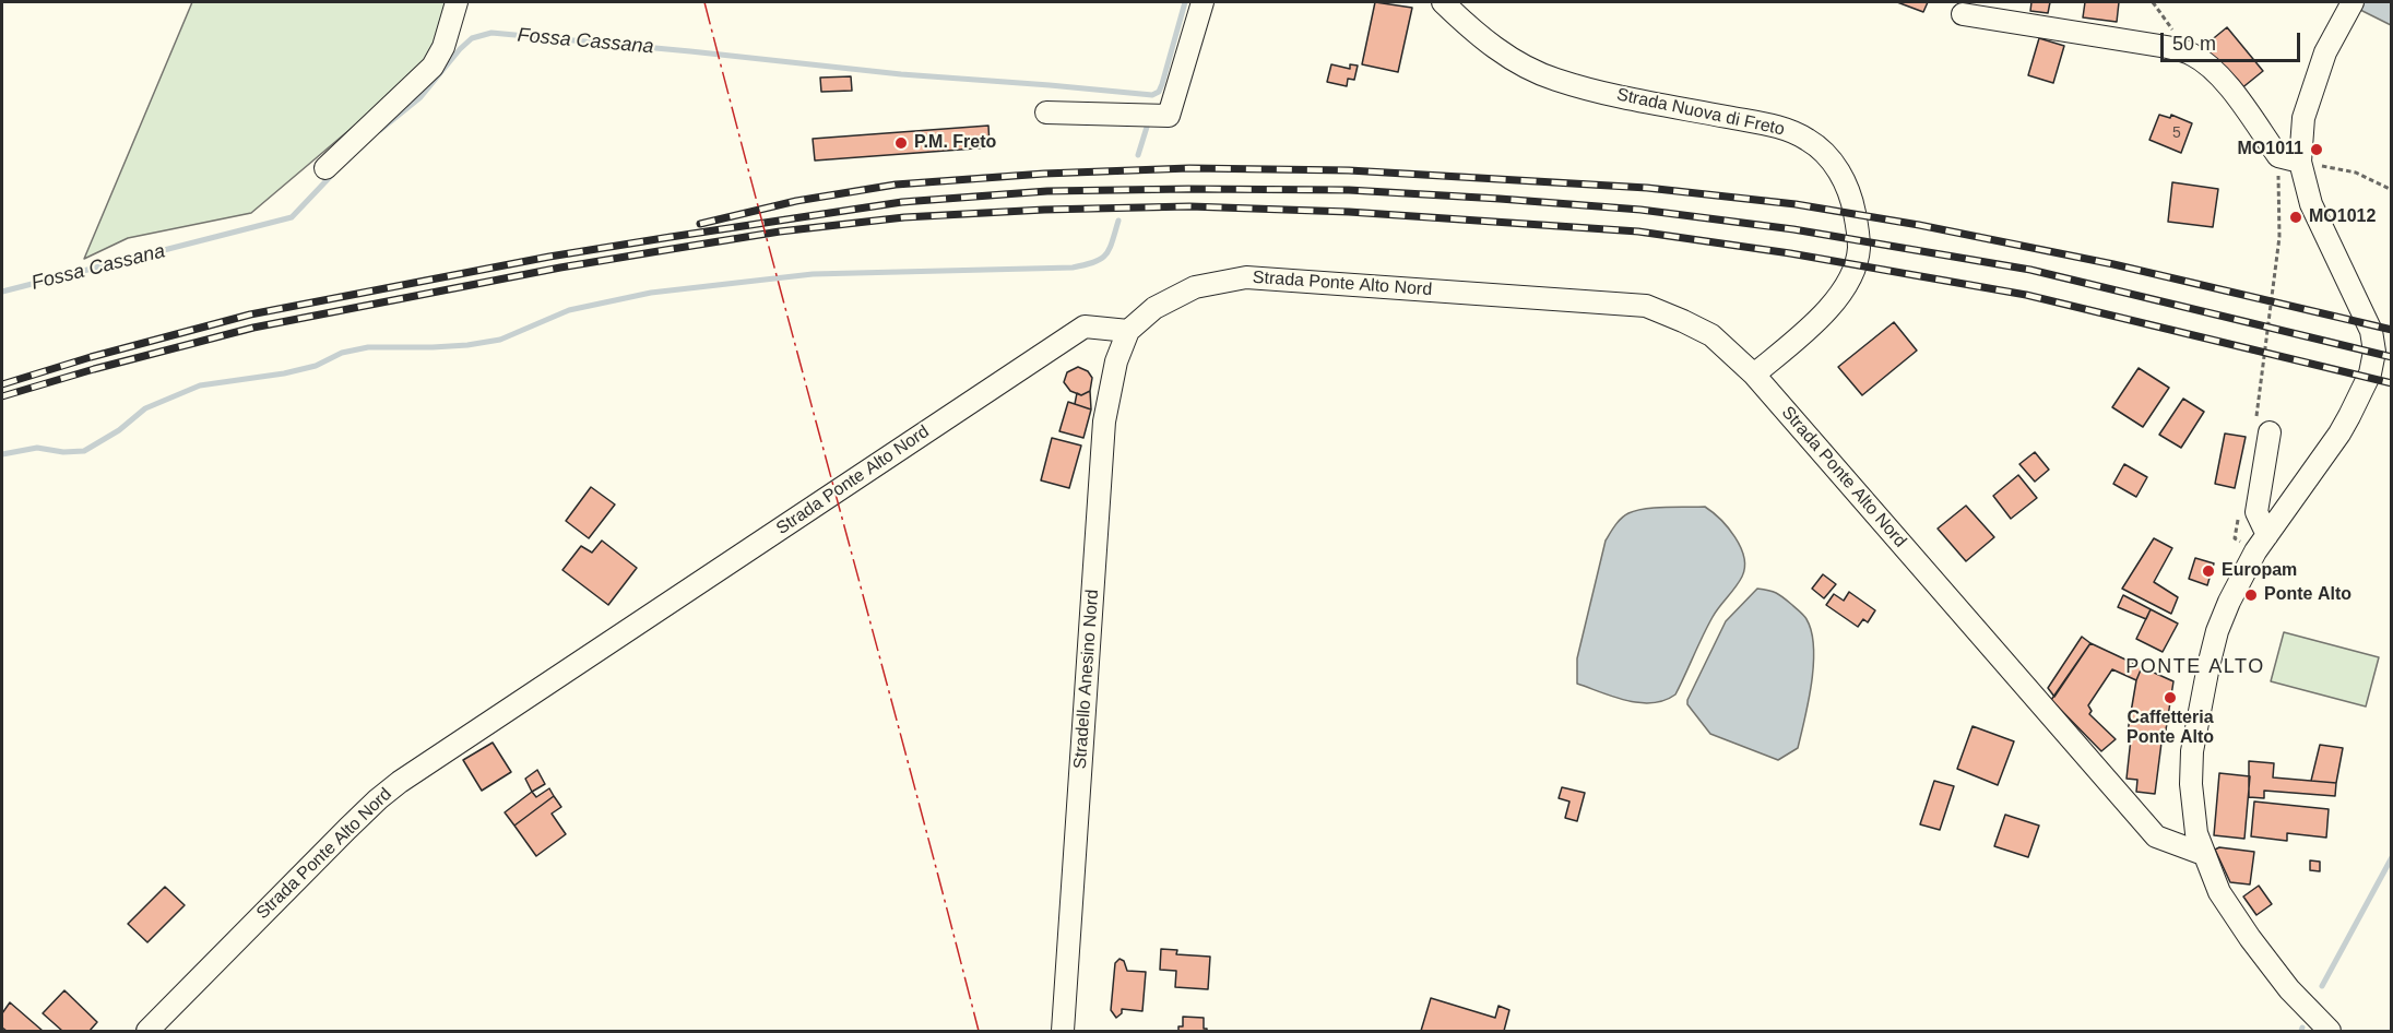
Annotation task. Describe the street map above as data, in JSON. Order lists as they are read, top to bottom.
{
  "streets": {
    "street": ["Strada Nuova di Freto", "Strada Ponte Alto Nord", "Stradello Anesino Nord"]
  },
  "crossings": [
    ["Strada Nuova di Freto", "Strada Ponte Alto Nord"],
    ["Strada Ponte Alto Nord", "Stradello Anesino Nord"]
  ],
  "districts": ["PONTE ALTO"],
  "water": ["Fossa Cassana"],
  "places": [
    "P.M. Freto",
    "MO1011",
    "MO1012",
    "Europam",
    "Ponte Alto",
    "Caffetteria Ponte Alto"
  ],
  "house_numbers": ["5"],
  "scale_bar": "50 m"
}
